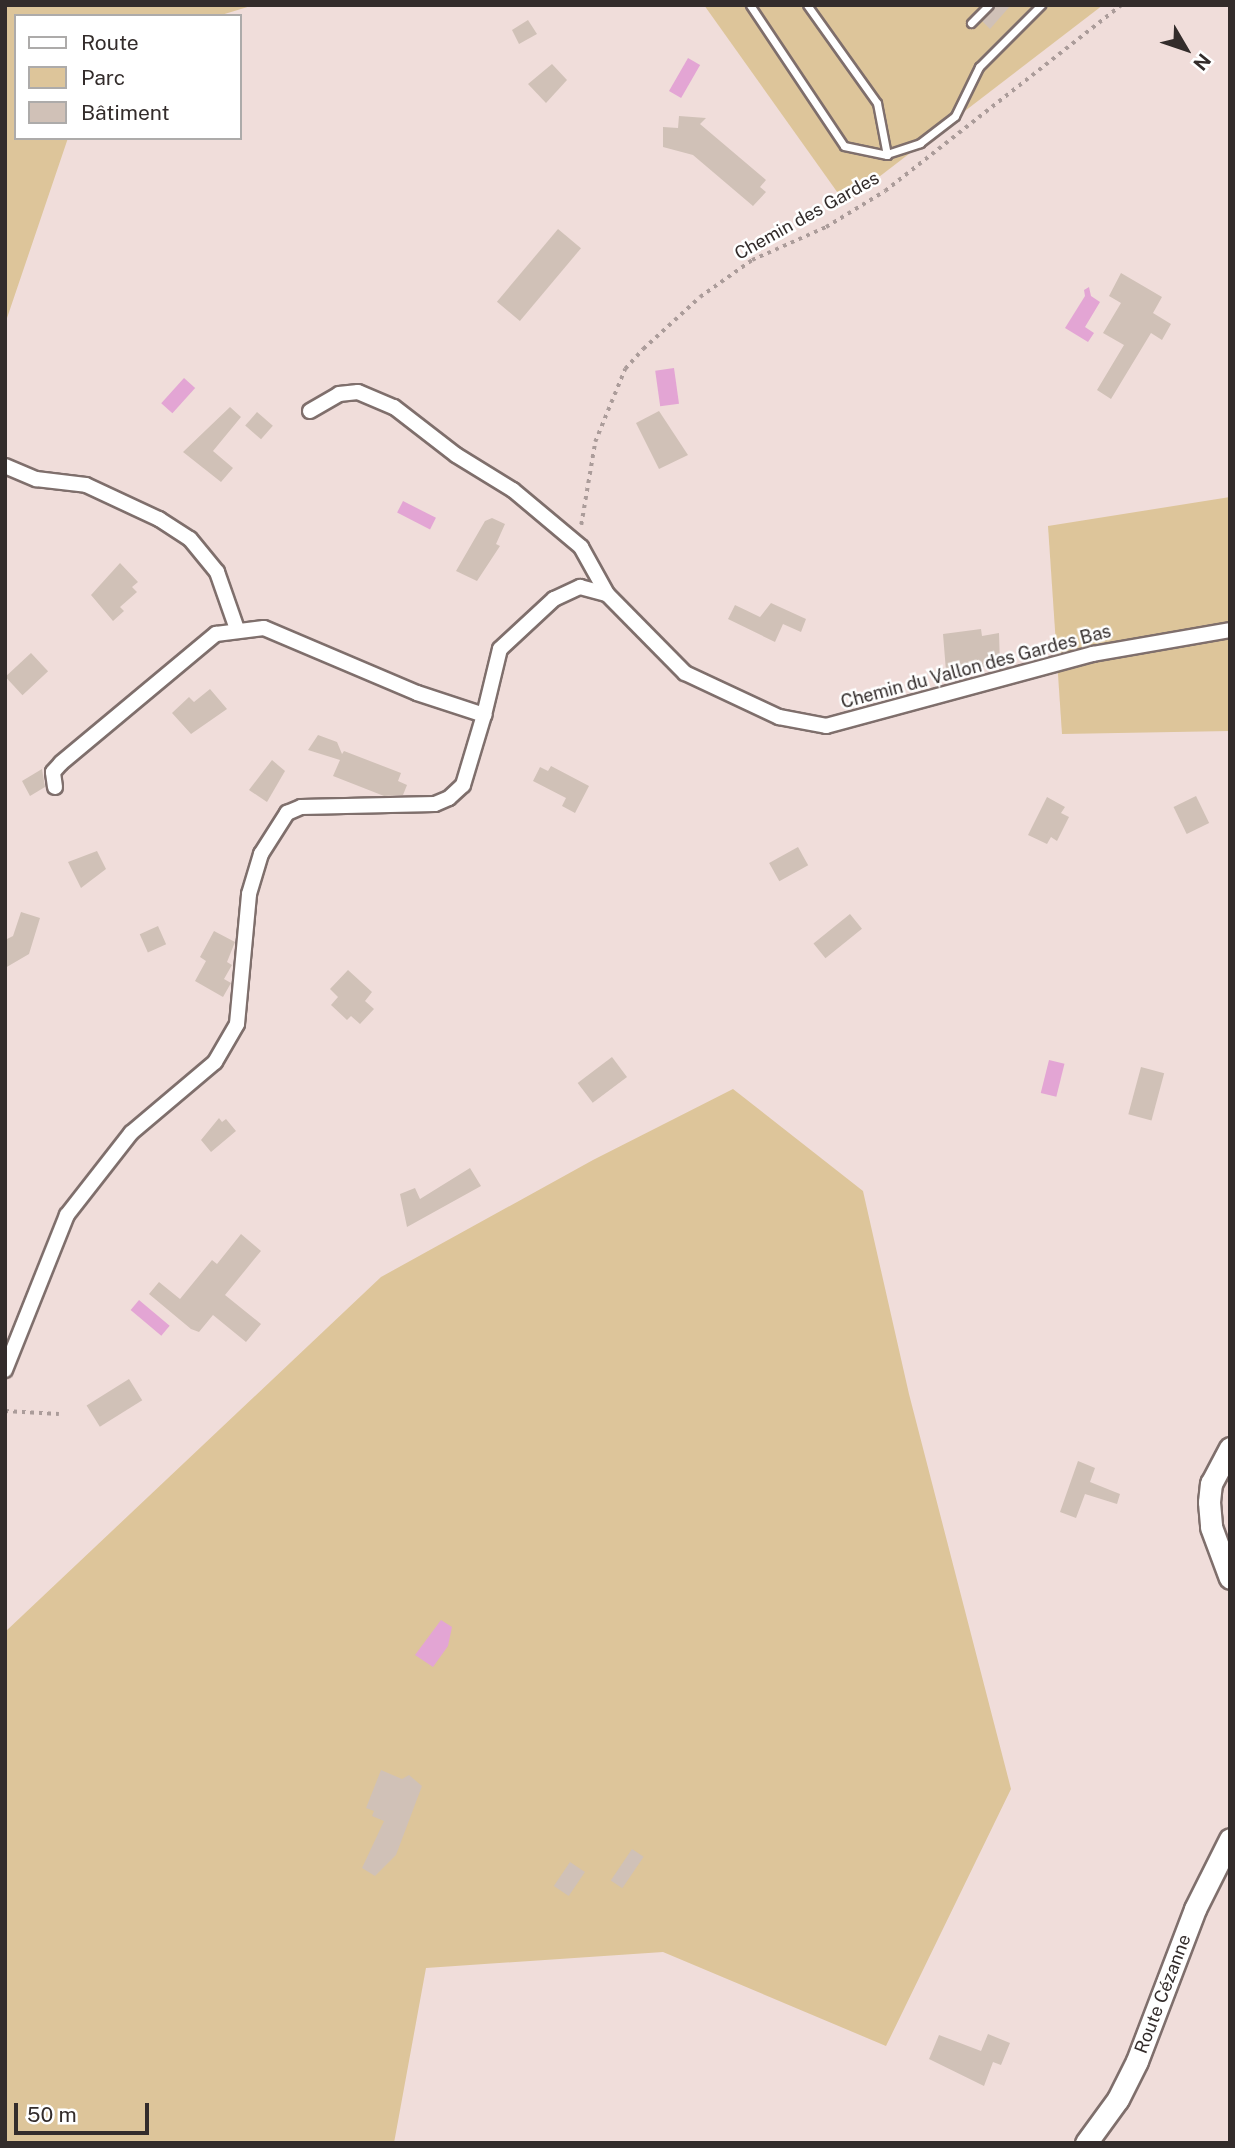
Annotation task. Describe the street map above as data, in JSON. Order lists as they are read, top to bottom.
{
  "streets": {
    "street": ["Chemin du Vallon des Gardes Bas", "Route Cézanne"],
    "path": ["Chemin des Gardes"]
  },
  "crossings": [
    ["Chemin des Gardes", "Chemin du Vallon des Gardes Bas"]
  ],
  "legend": ["Route", "Parc", "Bâtiment"],
  "scale_bar": "50 m",
  "north": "bottom right"
}
